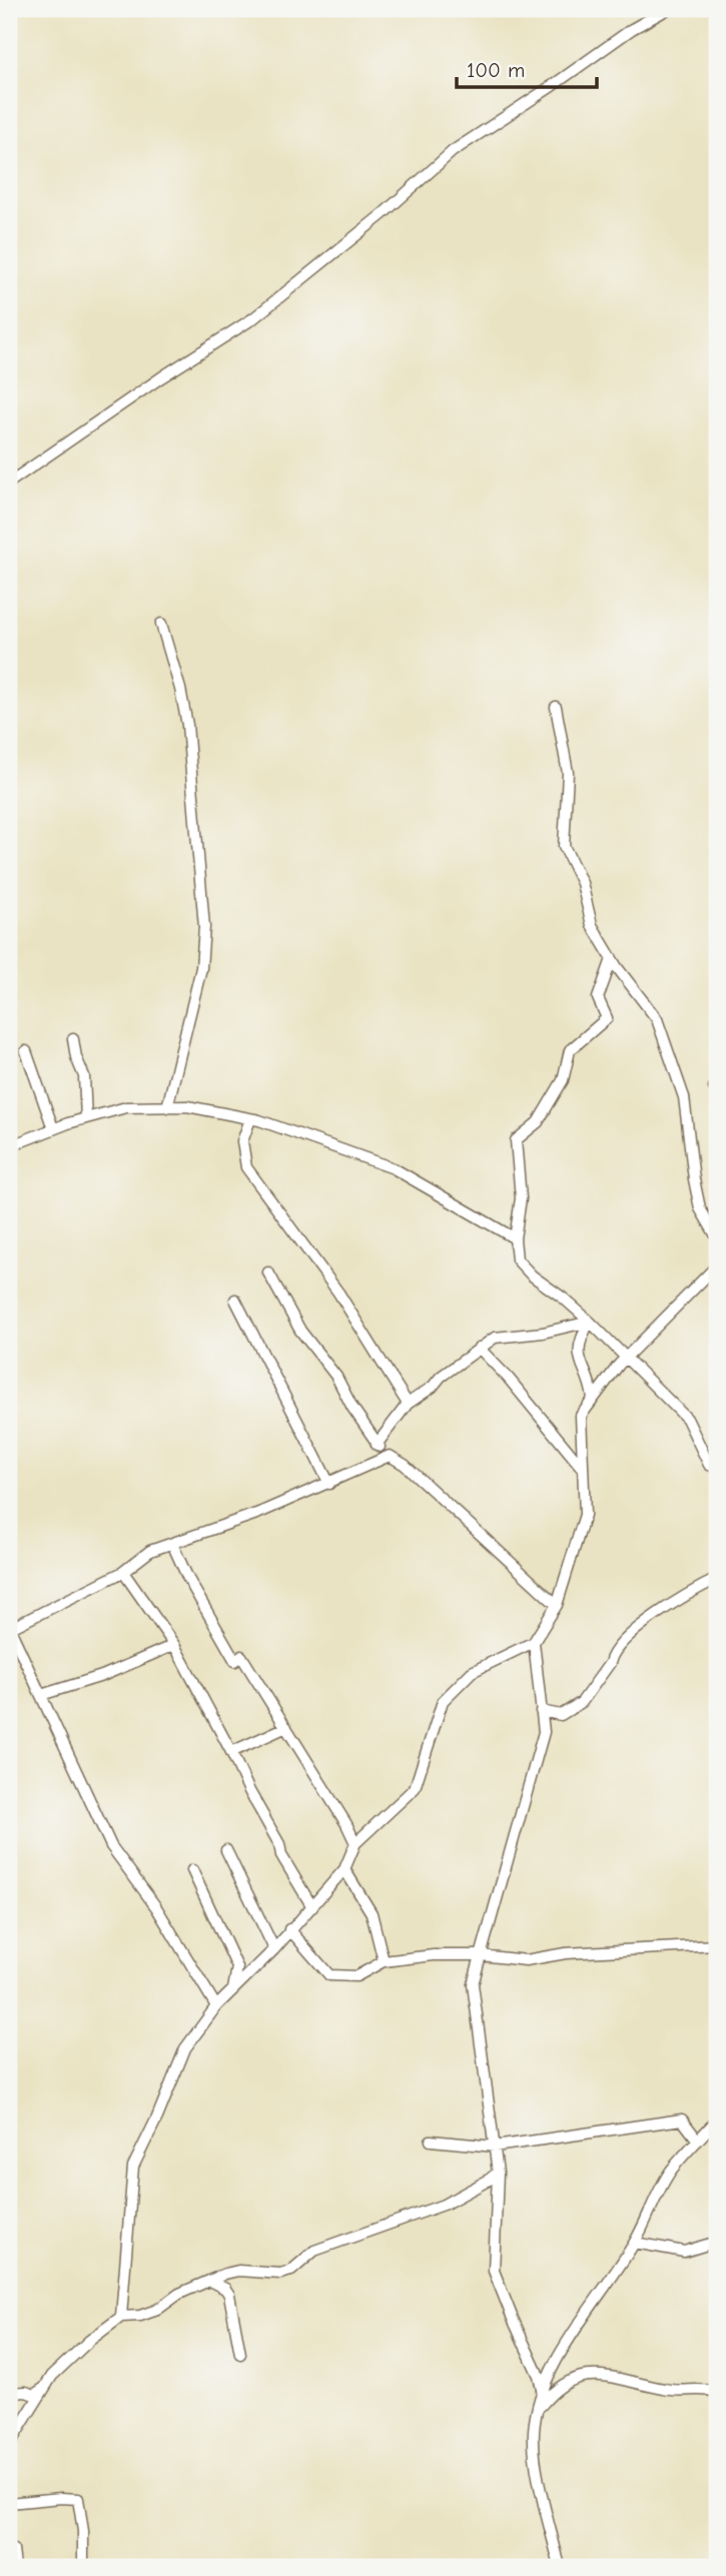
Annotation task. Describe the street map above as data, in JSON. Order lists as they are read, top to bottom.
{
  "scale_bar": "100 m"
}
